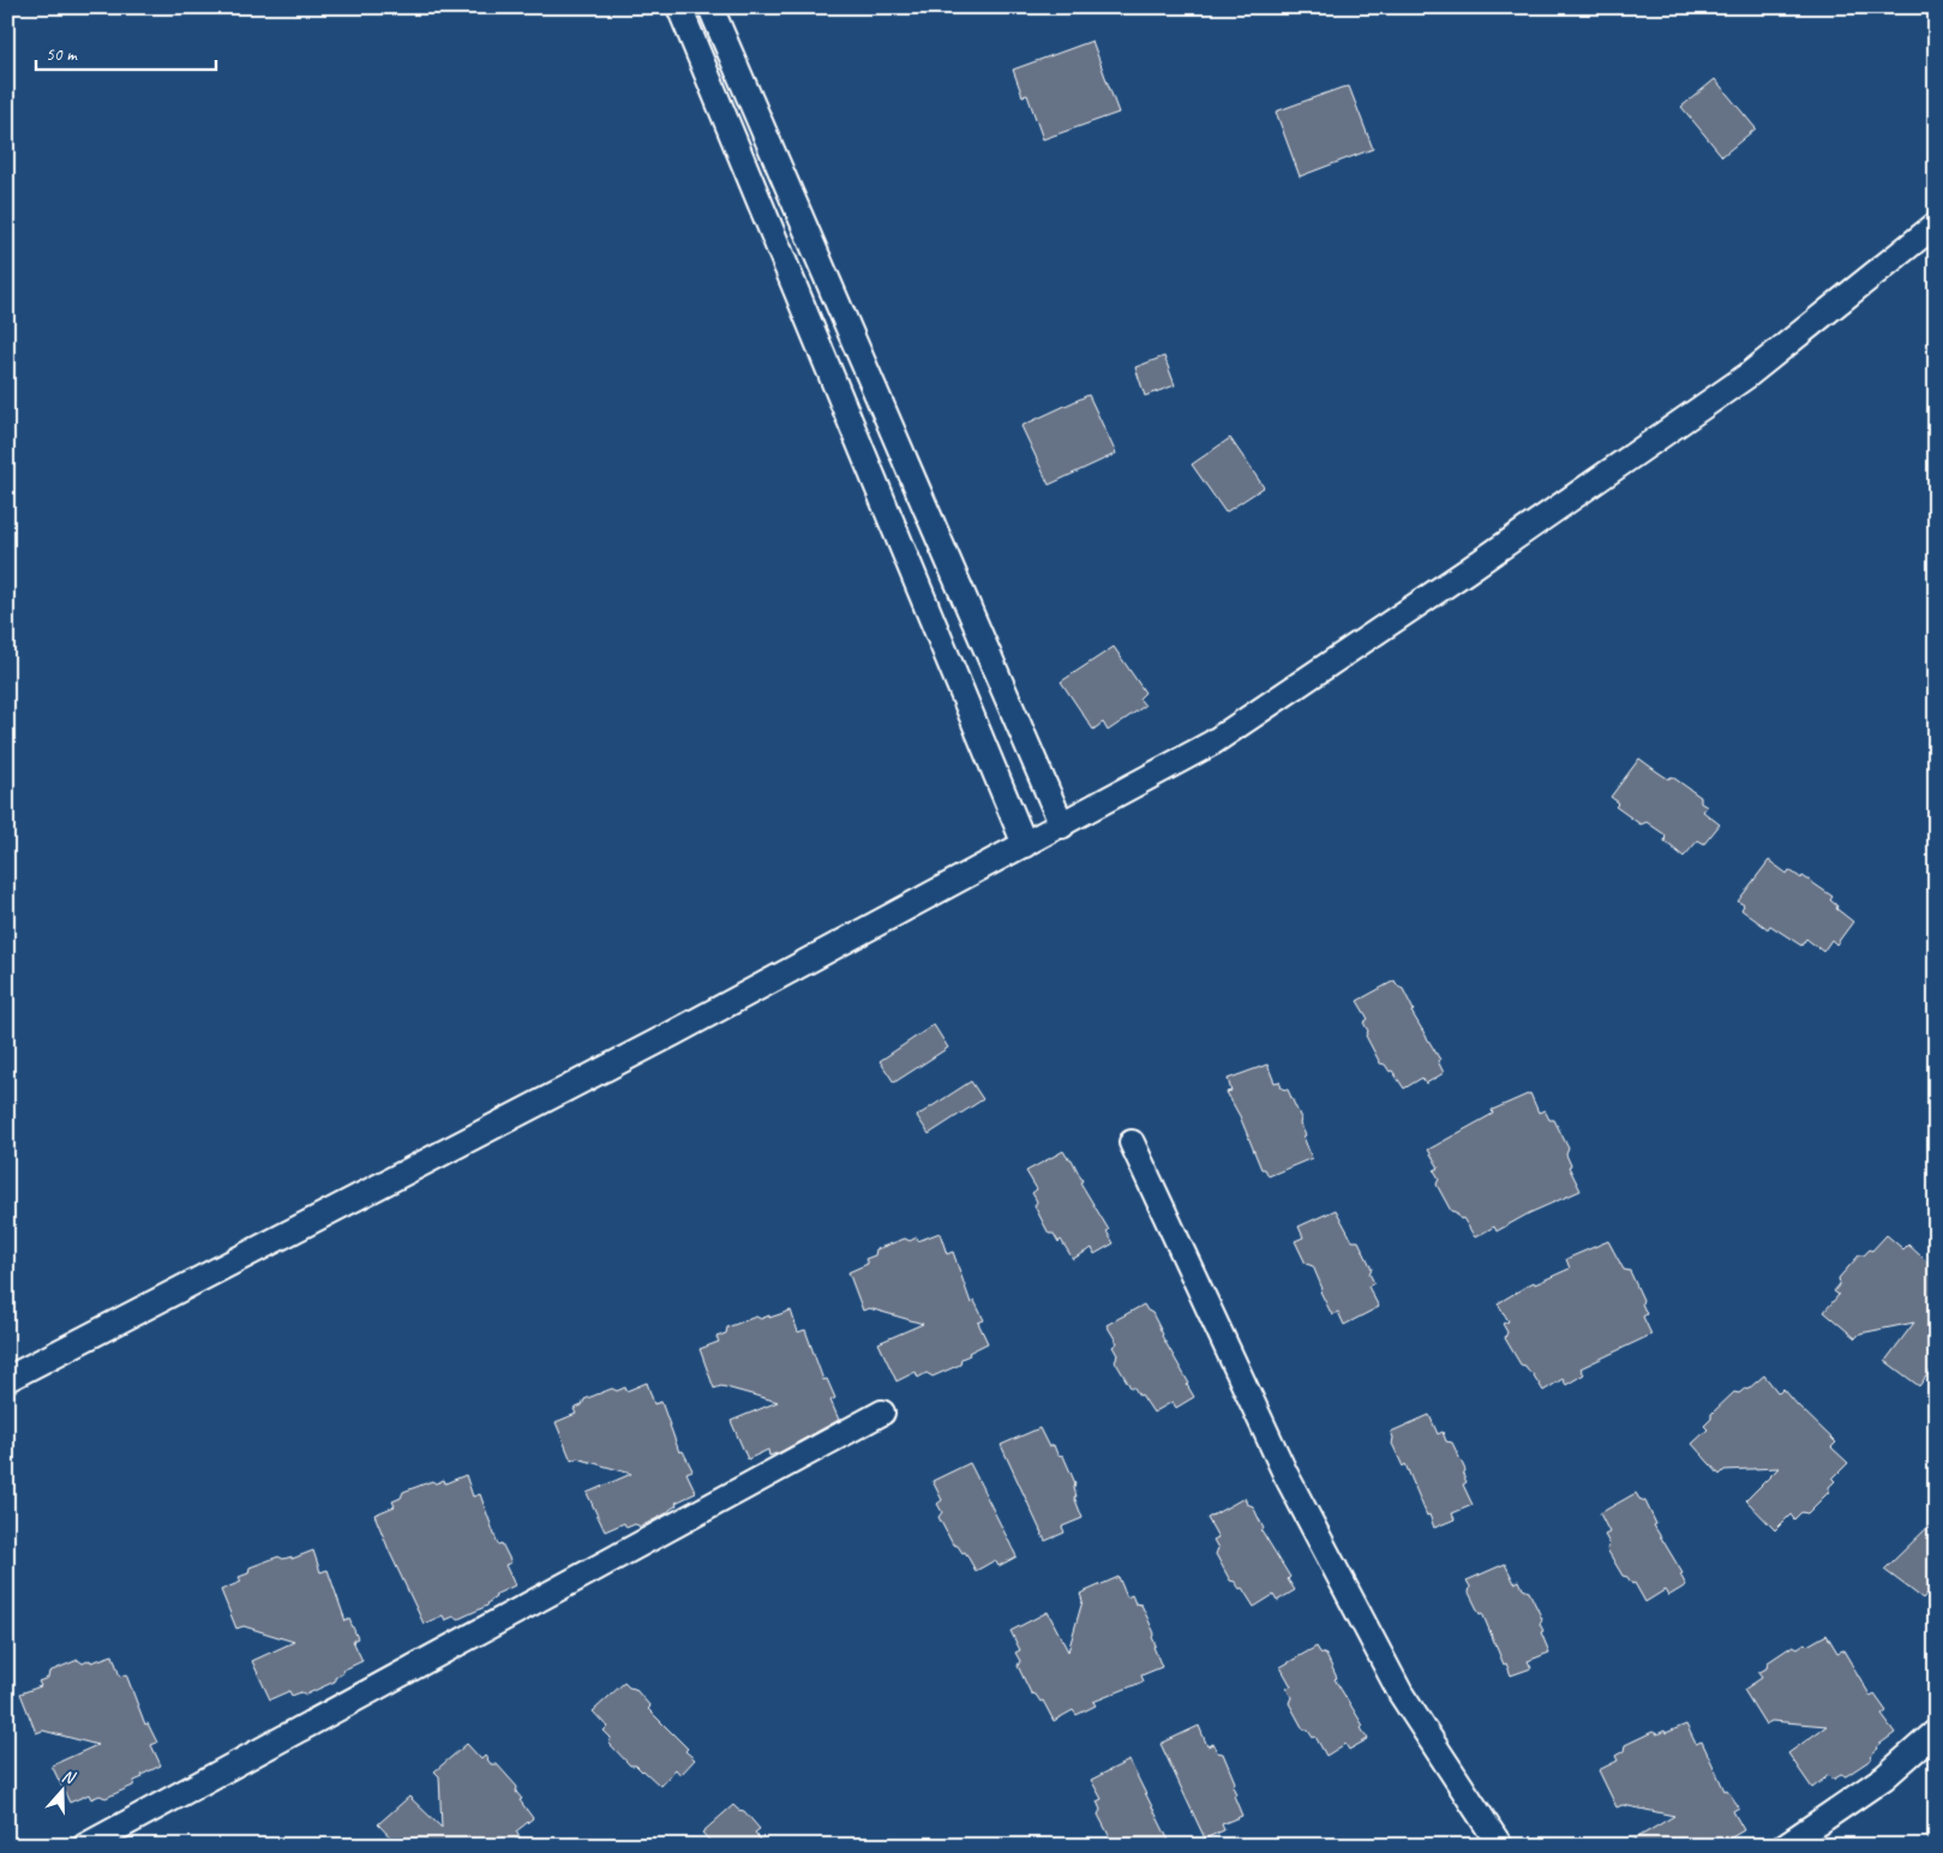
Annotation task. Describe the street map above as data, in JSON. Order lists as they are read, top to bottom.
{
  "scale_bar": "50 m",
  "north": "top"
}
